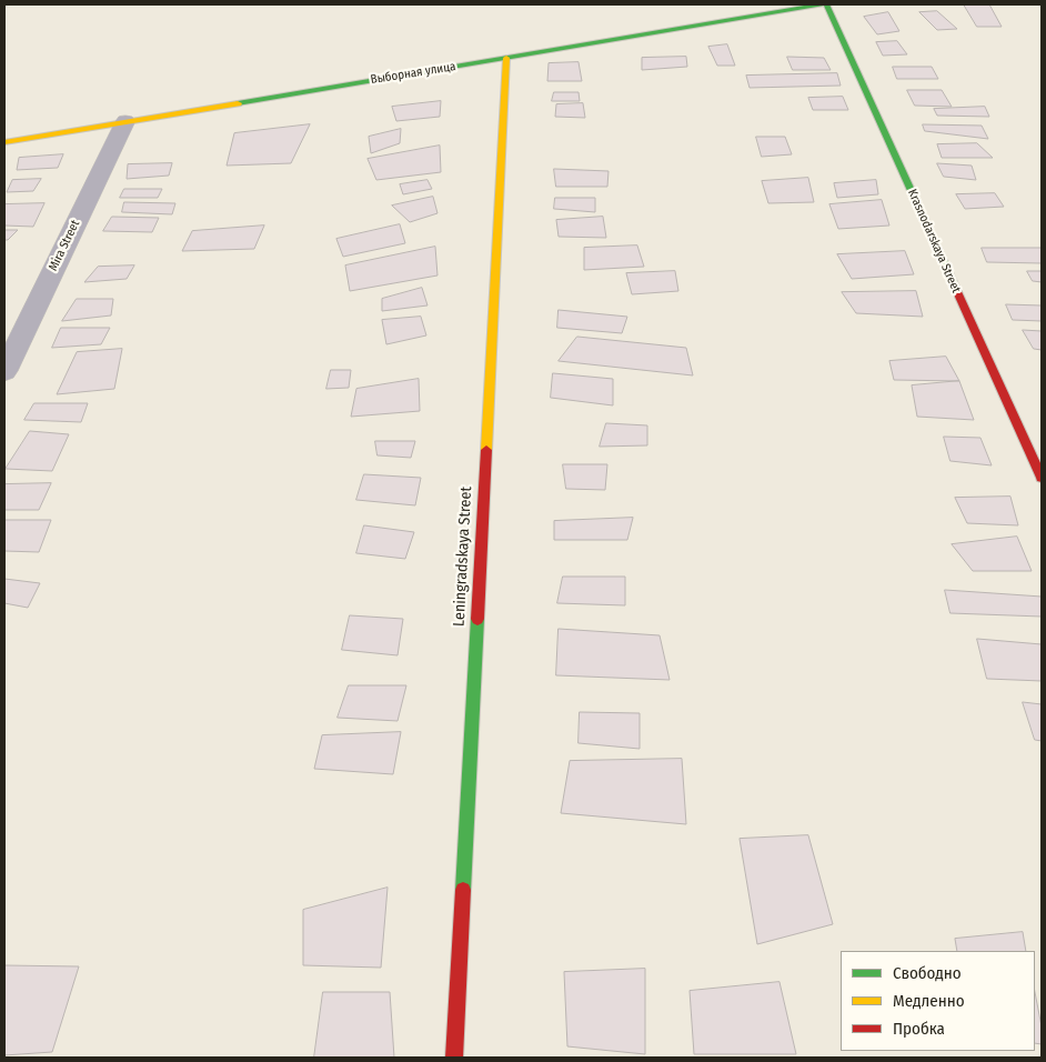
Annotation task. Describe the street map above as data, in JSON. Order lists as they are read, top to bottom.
{
  "streets": {
    "street": [
      "Выборная улица",
      "Krasnodarskaya Street",
      "Mira Street",
      "Leningradskaya Street"
    ]
  },
  "crossings": [
    ["Выборная улица", "Krasnodarskaya Street"],
    ["Выборная улица", "Mira Street"],
    ["Выборная улица", "Leningradskaya Street"]
  ],
  "legend": ["Свободно", "Медленно", "Пробка"]
}
